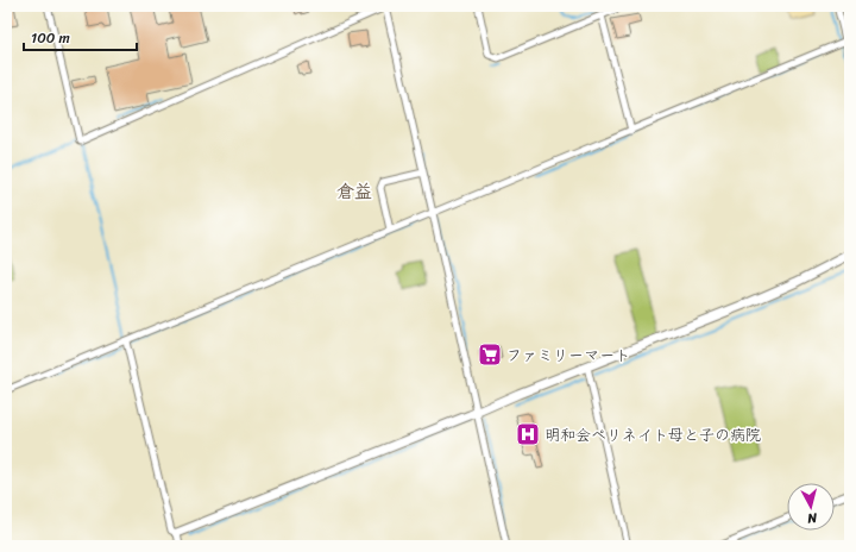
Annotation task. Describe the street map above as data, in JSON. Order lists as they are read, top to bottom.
{
  "districts": ["倉益"],
  "places": {
    "supermarket": ["ファミリーマート"],
    "hospital": ["明和会ペリネイト母と子の病院"]
  },
  "scale_bar": "100 m",
  "north": "bottom"
}
